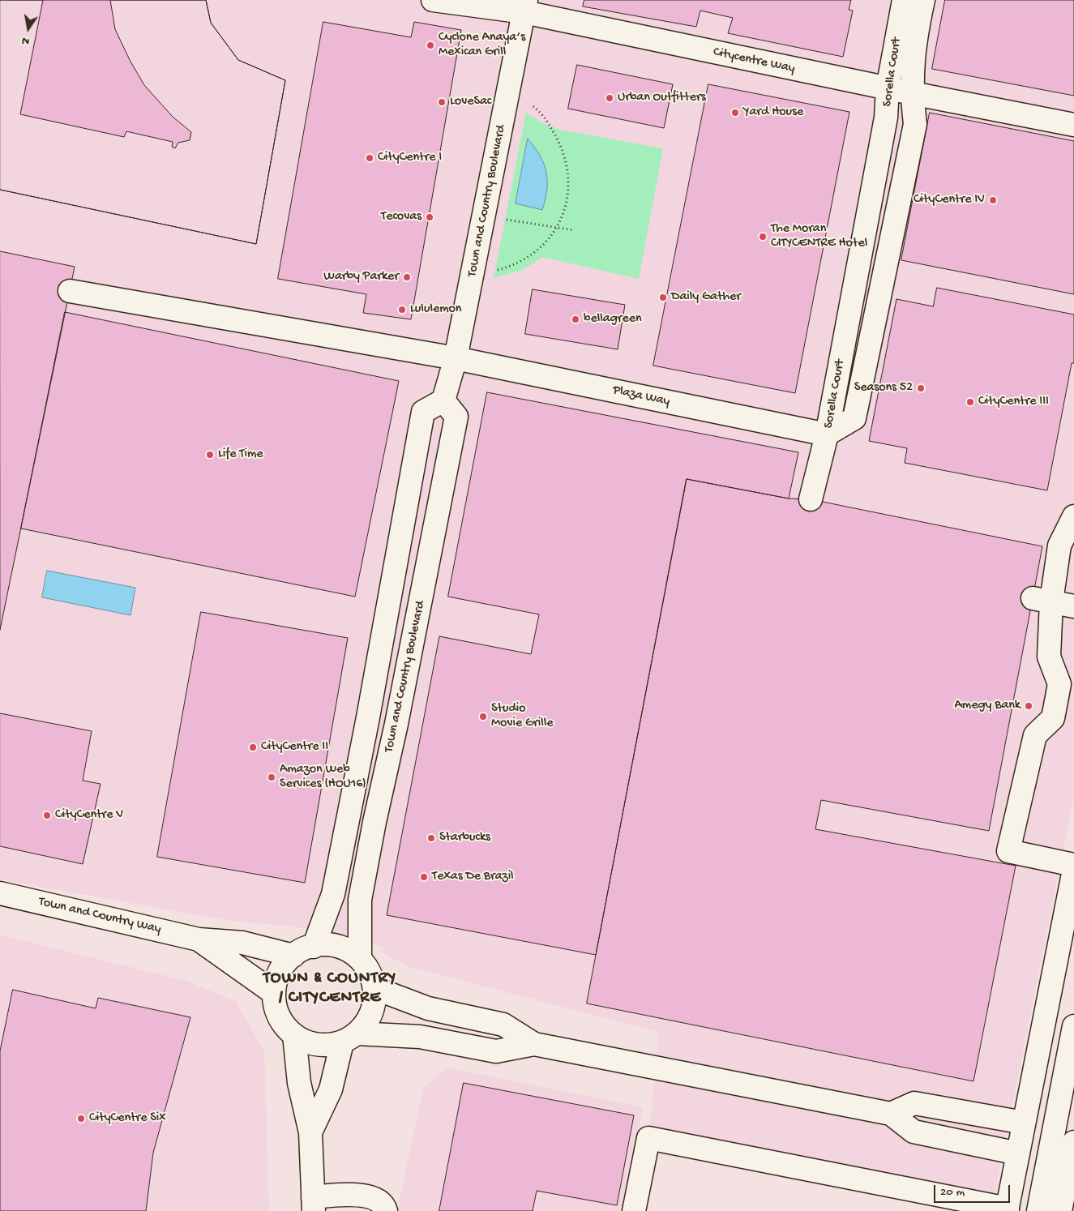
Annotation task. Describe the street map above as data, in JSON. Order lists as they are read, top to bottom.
{
  "streets": {
    "main road": [
      "Citycentre Way",
      "Sorella Court",
      "Town and Country Boulevard",
      "Plaza Way",
      "Town and Country Way"
    ]
  },
  "crossings": [
    ["Citycentre Way", "Sorella Court"],
    ["Citycentre Way", "Town and Country Boulevard"],
    ["Sorella Court", "Plaza Way"],
    ["Town and Country Boulevard", "Plaza Way"],
    ["Town and Country Boulevard", "Town and Country Way"]
  ],
  "districts": ["TOWN & COUNTRY / CITYCENTRE"],
  "places": [
    "Cyclone Anaya’s Mexican Grill",
    "Urban Outfitters",
    "LoveSac",
    "Yard House",
    "CityCentre I",
    "CityCentre IV",
    "Tecovas",
    "The Moran CITYCENTRE Hotel",
    "Warby Parker",
    "Daily Gather",
    "Lululemon",
    "bellagreen",
    "Seasons 52",
    "CityCentre III",
    "Life Time",
    "Amegy Bank",
    "Studio Movie Grille",
    "CityCentre II",
    "Amazon Web Services (HOU16)",
    "CityCentre V",
    "Starbucks",
    "Texas De Brazil",
    "CityCentre Six"
  ],
  "scale_bar": "20 m",
  "north": "bottom"
}
